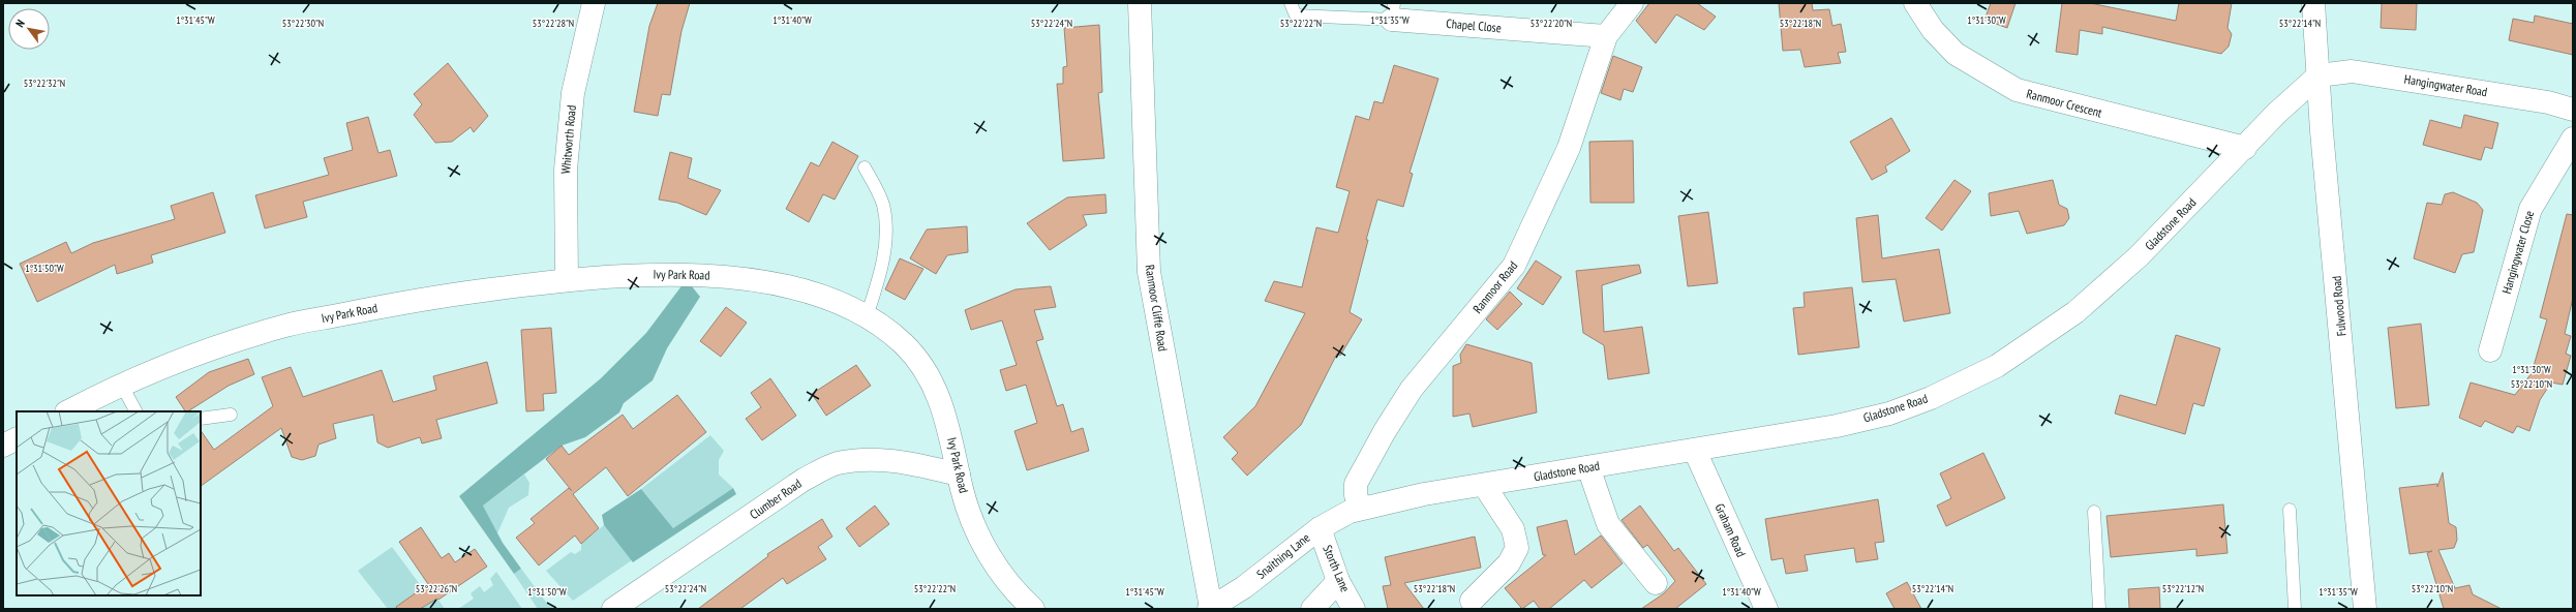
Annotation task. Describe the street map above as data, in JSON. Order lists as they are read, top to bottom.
{
  "streets": {
    "street": [
      "Chapel Close",
      "Hangingwater Road",
      "Ranmoor Crescent",
      "Whitworth Road",
      "Gladstone Road",
      "Hangingwater Close",
      "Ivy Park Road",
      "Ranmoor Road",
      "Fulwood Road",
      "Ranmoor Cliffe Road",
      "Clumber Road",
      "Graham Road",
      "Snaithing Lane",
      "Storth Lane"
    ]
  },
  "crossings": [
    ["Chapel Close", "Ranmoor Road"],
    ["Hangingwater Road", "Gladstone Road"],
    ["Hangingwater Road", "Fulwood Road"],
    ["Ranmoor Crescent", "Gladstone Road"],
    ["Whitworth Road", "Ivy Park Road"],
    ["Gladstone Road", "Ranmoor Road"],
    ["Gladstone Road", "Fulwood Road"],
    ["Gladstone Road", "Graham Road"],
    ["Gladstone Road", "Snaithing Lane"],
    ["Ivy Park Road", "Clumber Road"],
    ["Ranmoor Road", "Snaithing Lane"],
    ["Ranmoor Cliffe Road", "Snaithing Lane"],
    ["Snaithing Lane", "Storth Lane"]
  ],
  "north": "top left",
  "coordinates": [
    "1°31'45\"W",
    "1°31'40\"W",
    "1°31'35\"W",
    "1°31'30\"W",
    "53°22'30\"N",
    "53°22'28\"N",
    "53°22'24\"N",
    "53°22'22\"N",
    "53°22'20\"N",
    "53°22'18\"N",
    "53°22'14\"N",
    "53°22'32\"N",
    "1°31'50\"W",
    "53°22'10\"N",
    "53°22'26\"N",
    "53°22'12\"N"
  ]
}
